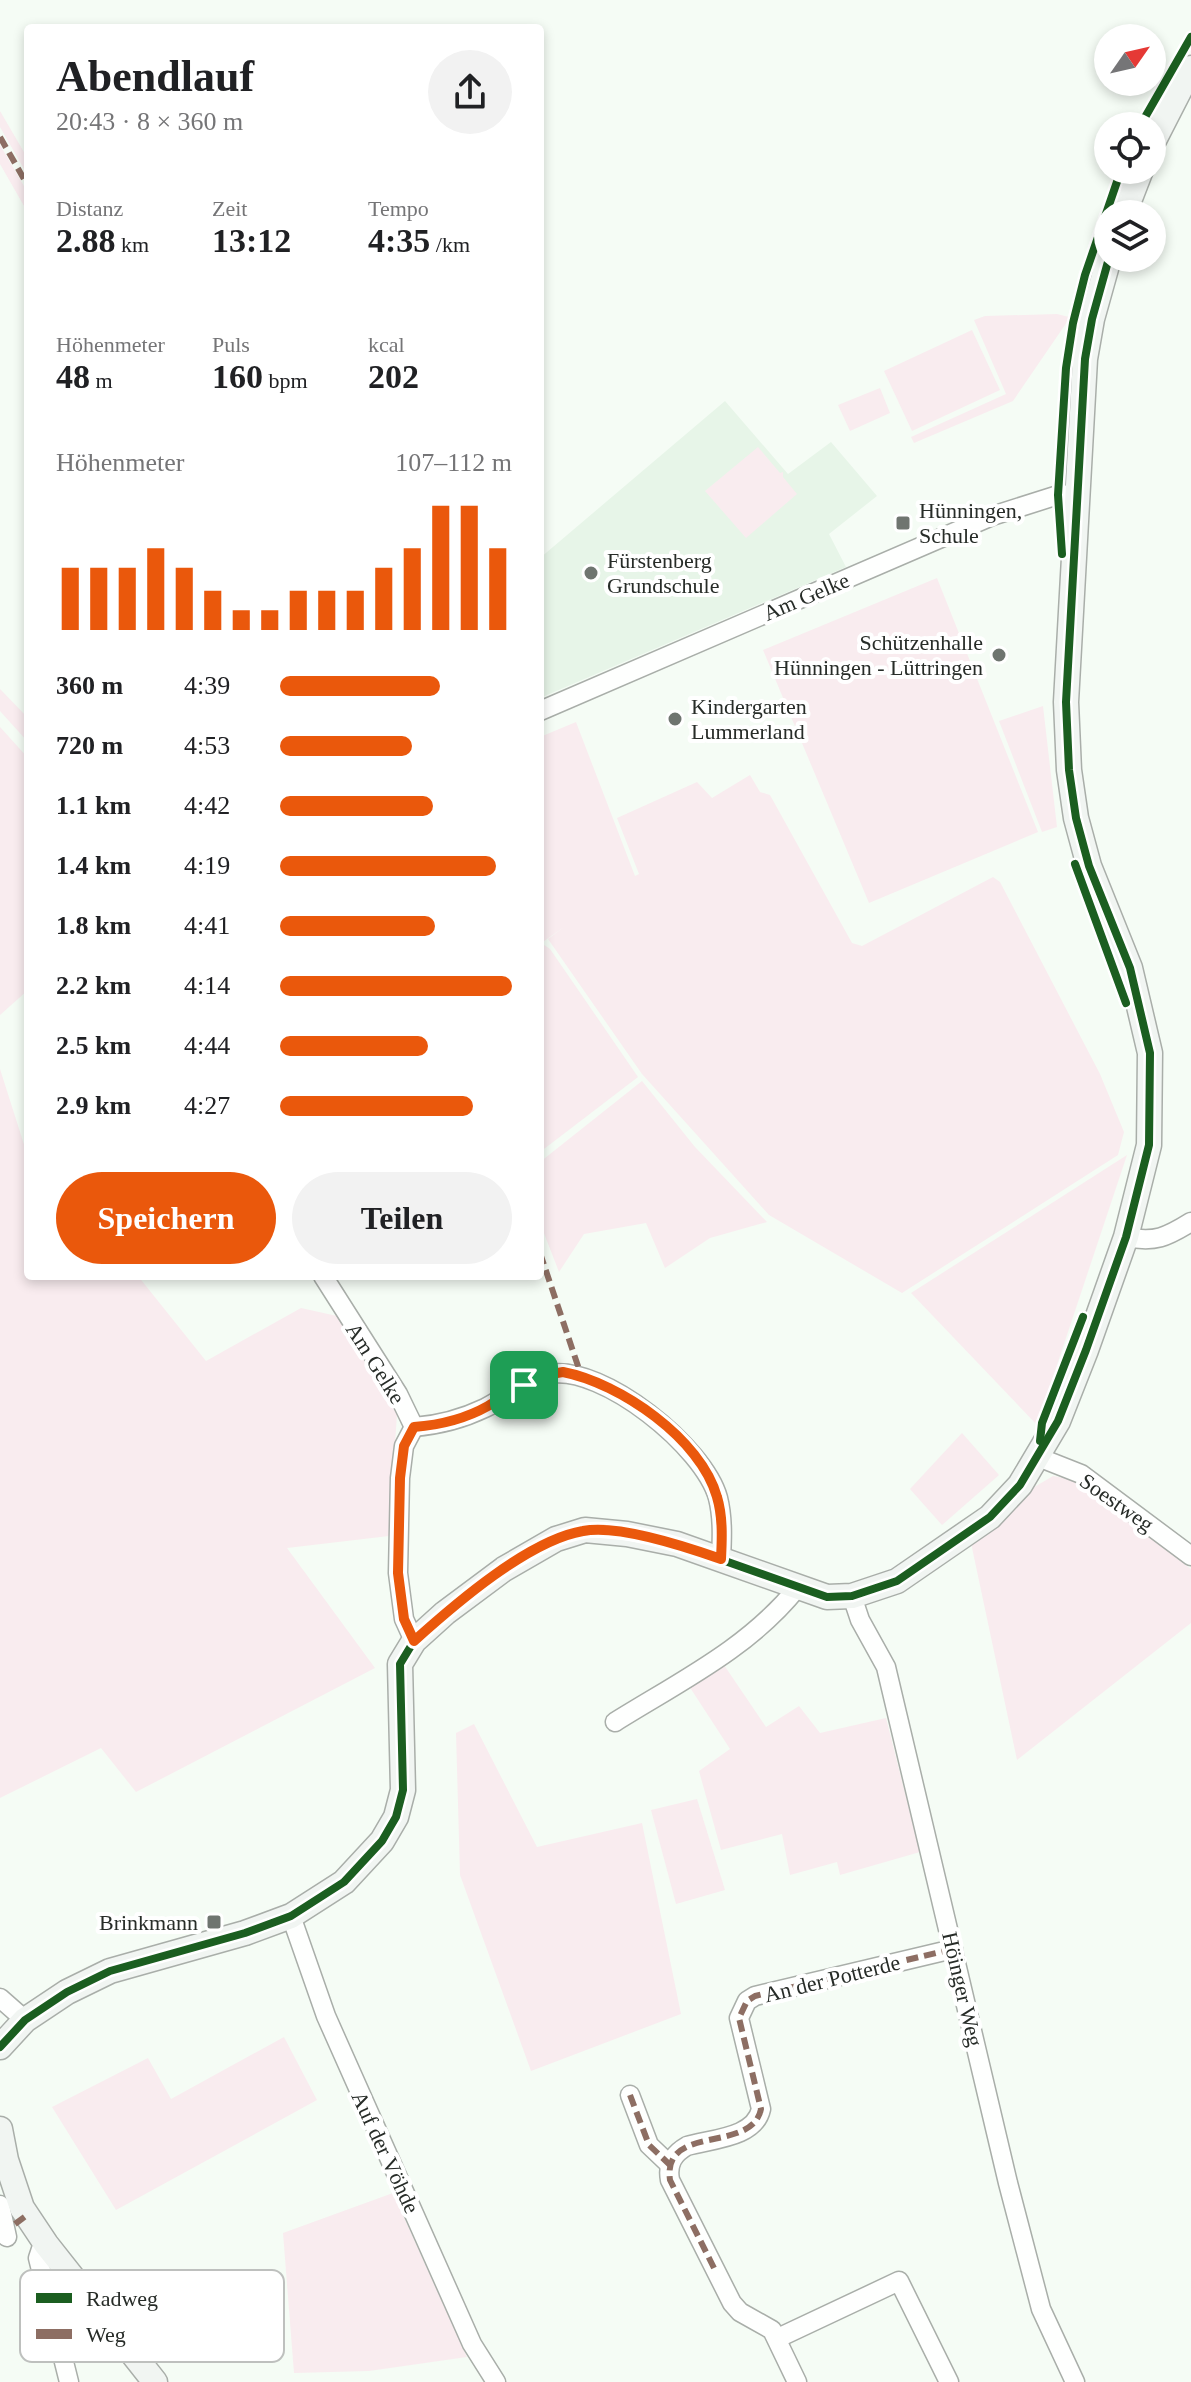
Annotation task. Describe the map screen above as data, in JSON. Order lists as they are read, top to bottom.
{
  "streets": {
    "street": [
      "Am Gelke",
      "Soestweg",
      "An der Potterde",
      "Höinger Weg",
      "Auf der Vöhde"
    ]
  },
  "crossings": [
    ["An der Potterde", "Höinger Weg"]
  ],
  "places": {
    "transit": ["Hünningen, Schule", "Brinkmann"],
    "other": ["Fürstenberg Grundschule", "Schützenhalle Hünningen - Lüttringen", "Kindergarten Lummerland"]
  },
  "legend": ["Radweg", "Weg"],
  "north": "top right",
  "page": {
    "heading": ["Abendlauf", "20:43 · 8 × 360 m"],
    "stats": [
      ["Distanz", "2.88 km"],
      ["Zeit", "13:12"],
      ["Tempo", "4:35 /km"],
      ["Höhenmeter", "48 m"],
      ["Puls", "160 bpm"],
      ["kcal", "202"]
    ],
    "chart": ["Höhenmeter", "107–112 m"],
    "list": [
      {
        "name": "360 m",
        "note": "4:39"
      },
      {
        "name": "720 m",
        "note": "4:53"
      },
      {
        "name": "1.1 km",
        "note": "4:42"
      },
      {
        "name": "1.4 km",
        "note": "4:19"
      },
      {
        "name": "1.8 km",
        "note": "4:41"
      },
      {
        "name": "2.2 km",
        "note": "4:14"
      },
      {
        "name": "2.5 km",
        "note": "4:44"
      },
      {
        "name": "2.9 km",
        "note": "4:27"
      }
    ],
    "buttons": ["Speichern", "Teilen"]
  }
}
